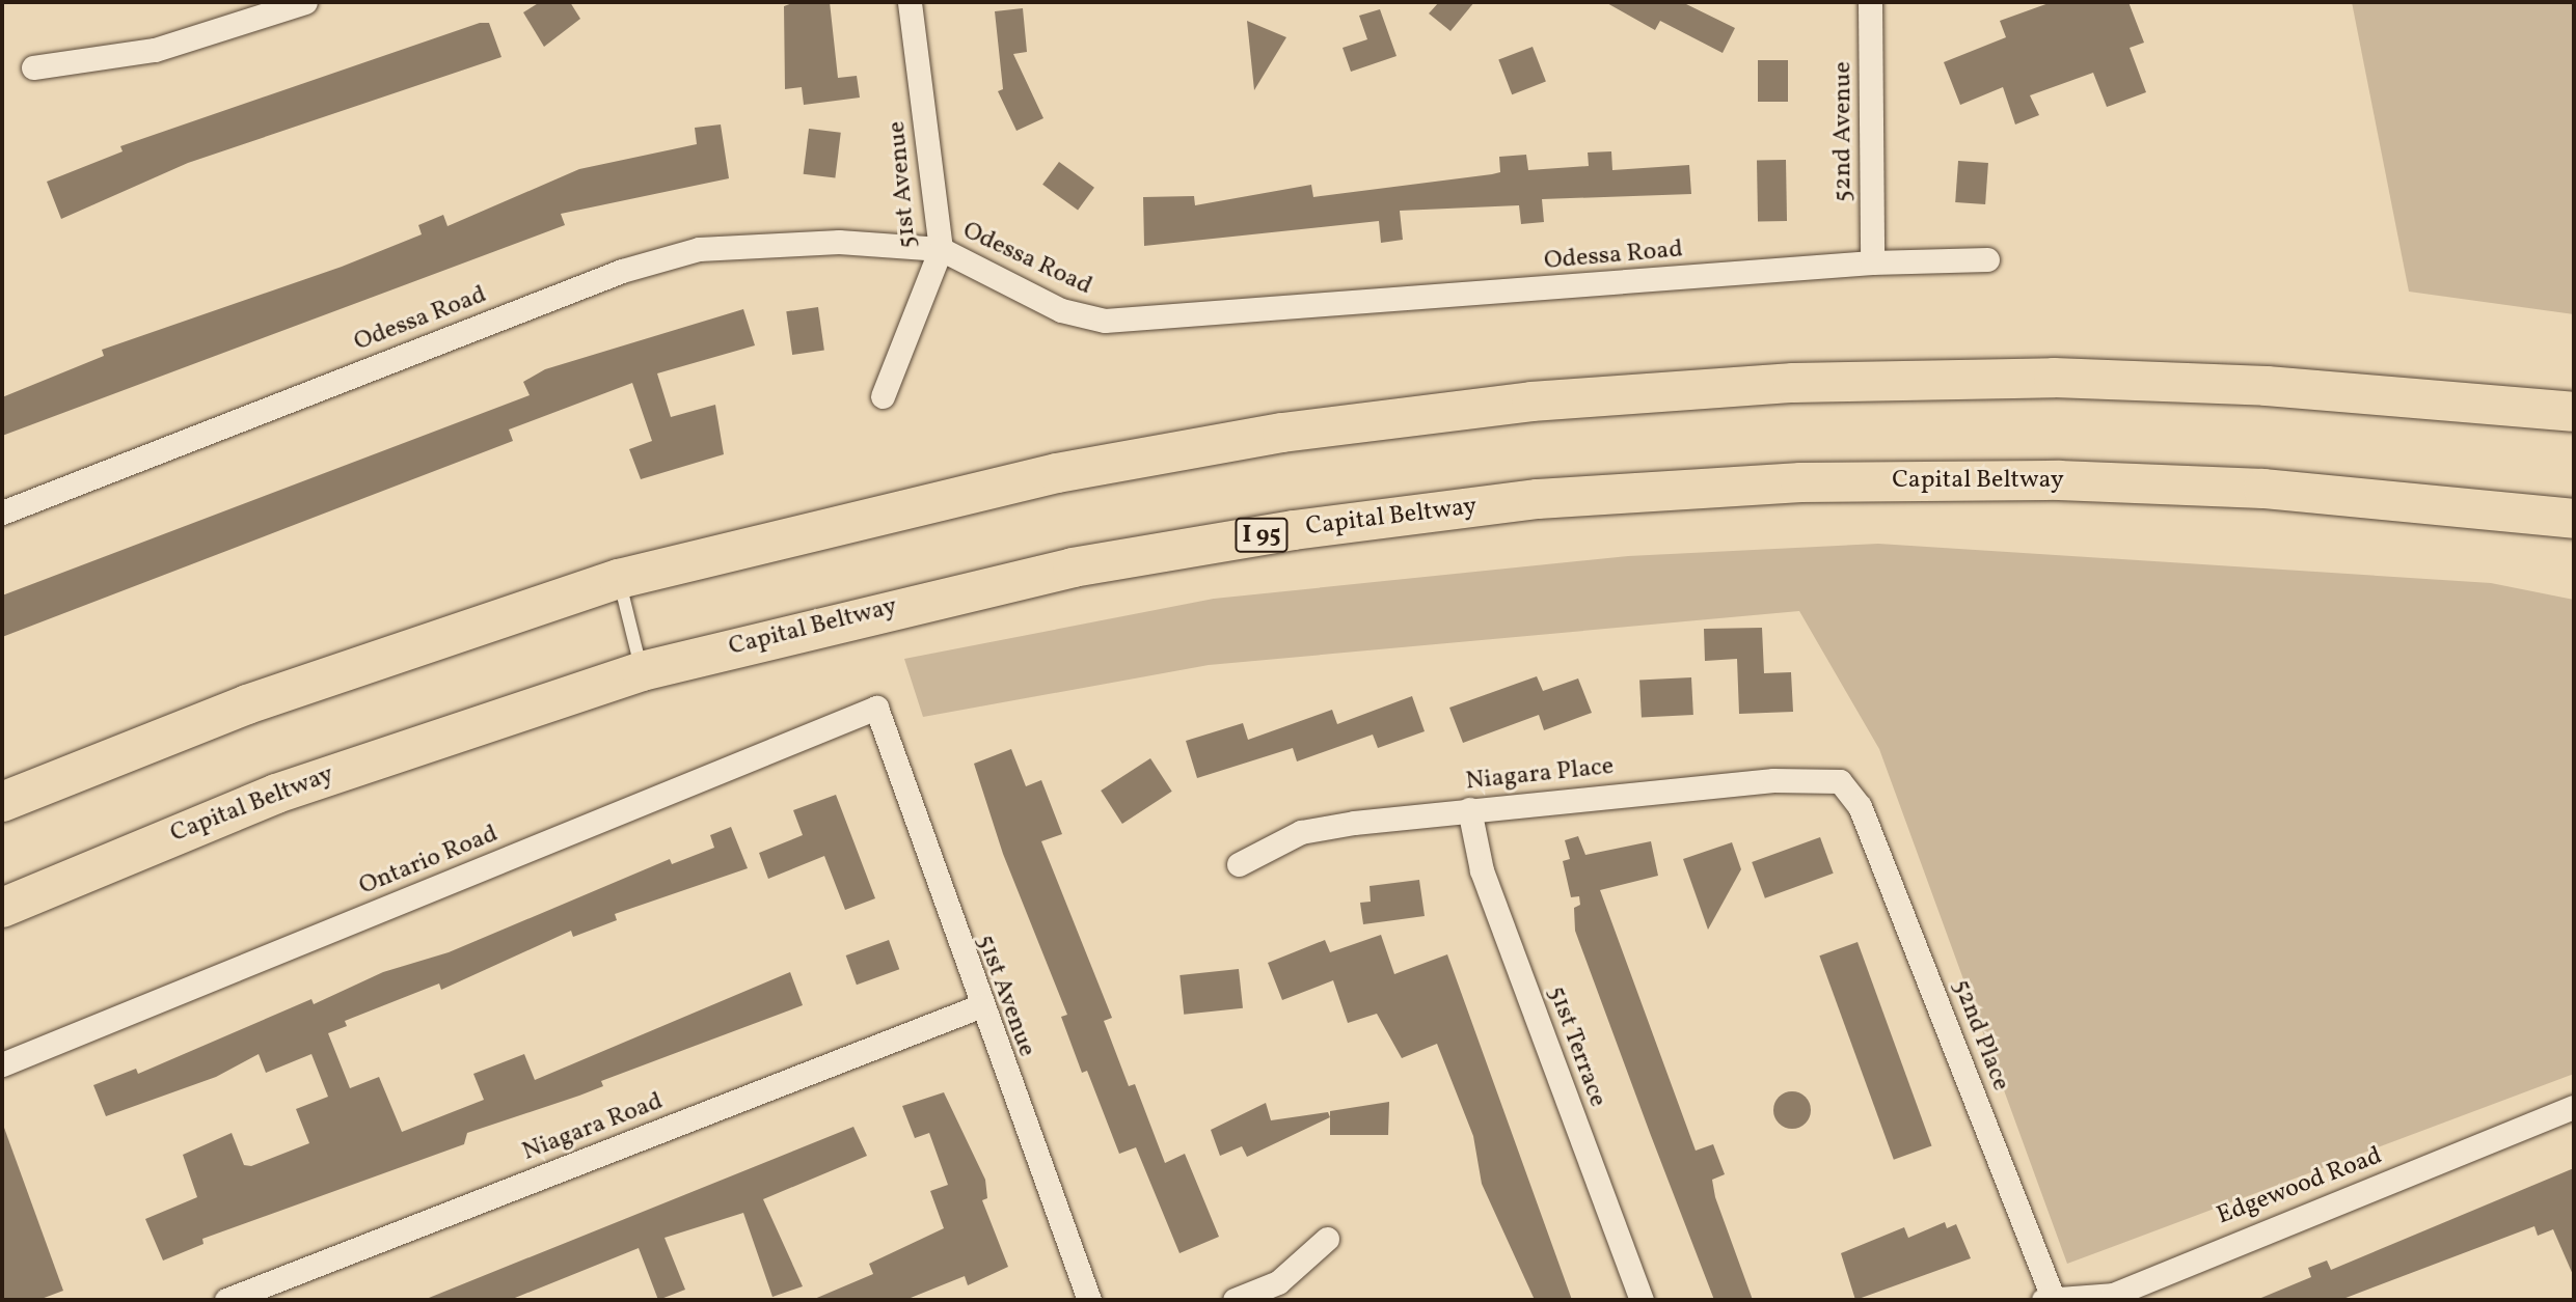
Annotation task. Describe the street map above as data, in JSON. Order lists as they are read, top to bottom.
{
  "streets": {
    "highway": ["Capital Beltway", "I 95"],
    "street": [
      "52nd Avenue",
      "51st Avenue",
      "Odessa Road",
      "Niagara Place",
      "Ontario Road",
      "52nd Place",
      "51st Terrace",
      "Niagara Road",
      "Edgewood Road"
    ]
  },
  "crossings": [
    ["52nd Avenue", "Odessa Road"],
    ["51st Avenue", "Odessa Road"],
    ["51st Avenue", "Ontario Road"],
    ["51st Avenue", "Niagara Road"],
    ["Niagara Place", "52nd Place"],
    ["Niagara Place", "51st Terrace"],
    ["52nd Place", "Edgewood Road"]
  ]
}
